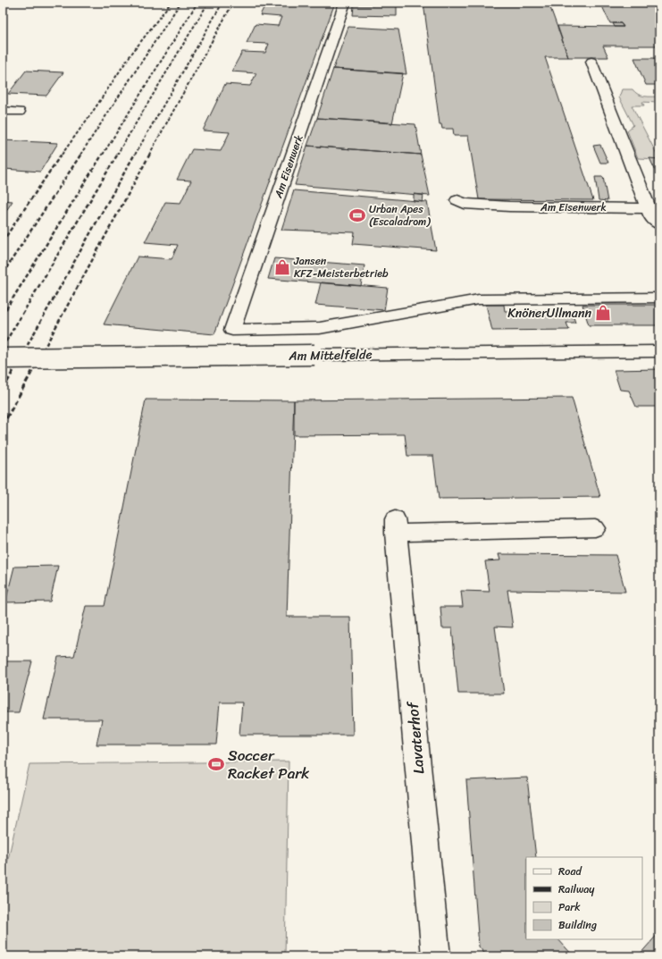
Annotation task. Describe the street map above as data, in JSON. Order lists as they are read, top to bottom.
{
  "streets": {
    "street": ["Am Eisenwerk", "Am Mittelfelde", "Lavaterhof"]
  },
  "places": {
    "sports": ["Urban Apes (Escaladrom)", "Soccer Racket Park"],
    "shop": ["Jansen KFZ-Meisterbetrieb", "KnönerUllmann"]
  },
  "legend": [
    "Road",
    "Railway",
    "Park",
    "Building"
  ]
}
